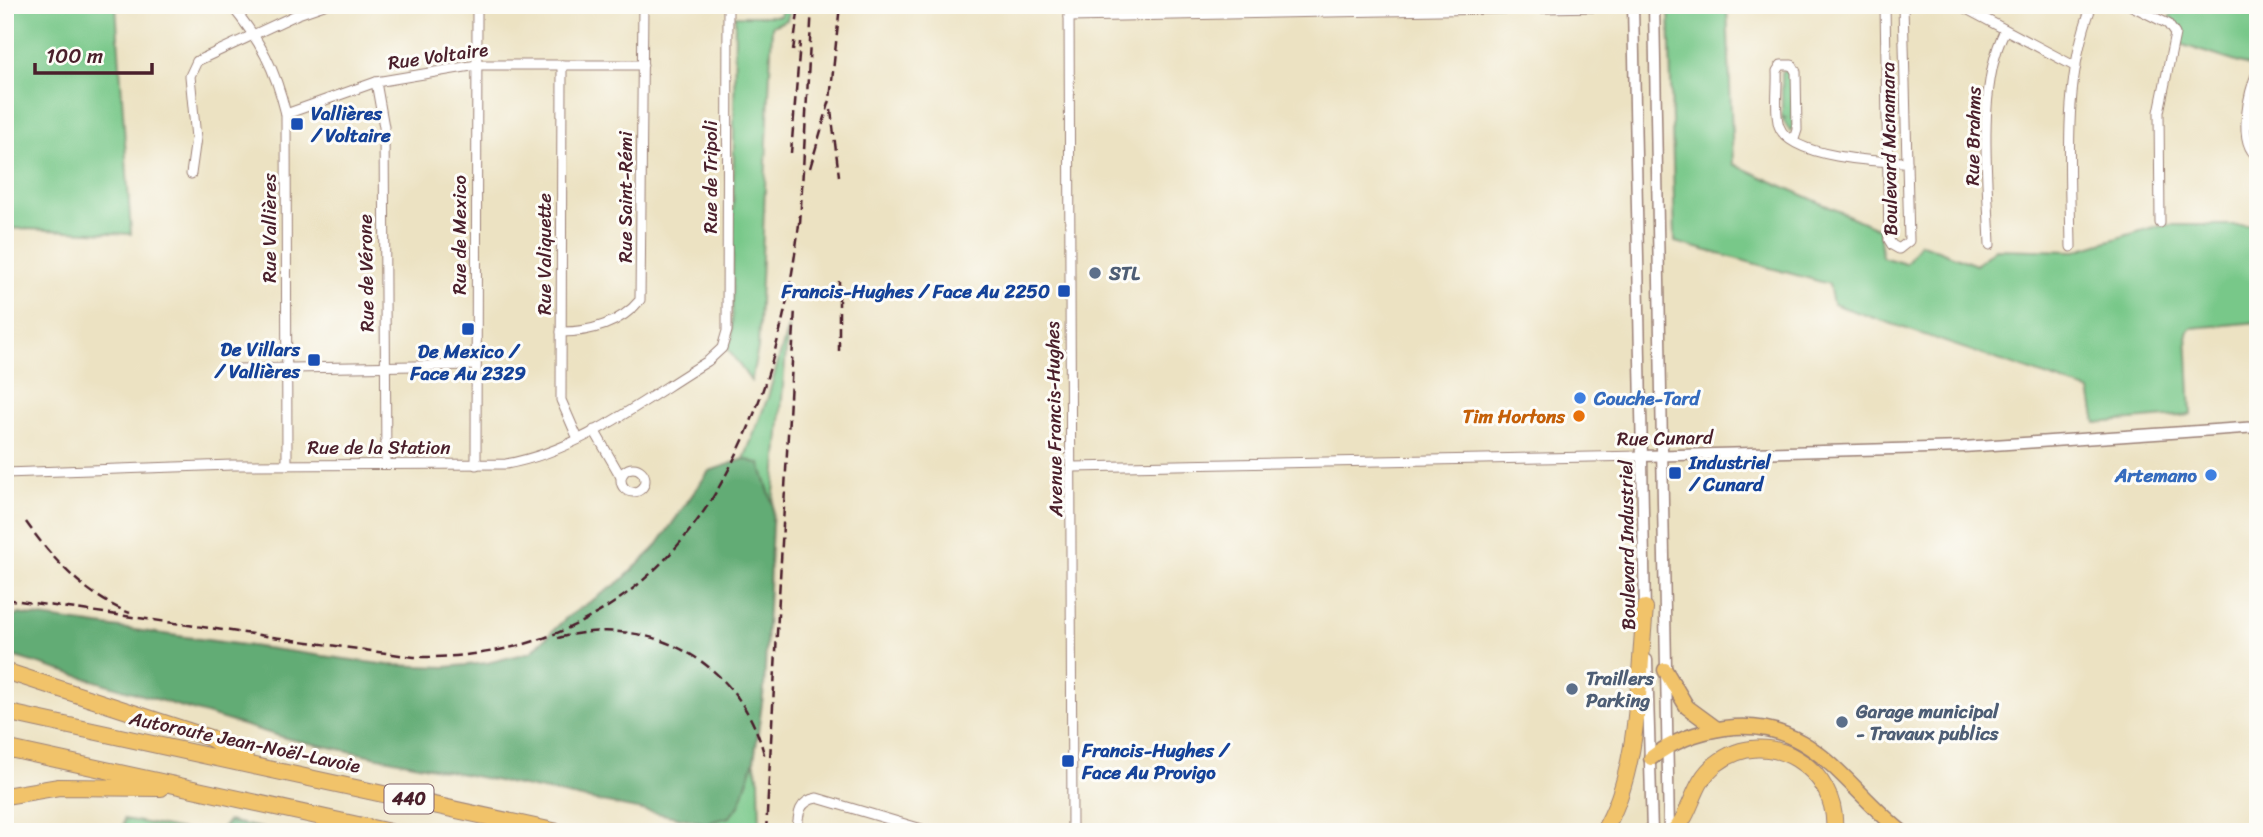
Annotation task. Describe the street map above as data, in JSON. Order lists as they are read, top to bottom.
{
  "streets": {
    "highway": ["Autoroute Jean-Noël-Lavoie", "440"],
    "street": [
      "Rue Voltaire",
      "Rue Brahms",
      "Boulevard Mcnamara",
      "Rue de Tripoli",
      "Rue Saint-Rémi",
      "Rue Vallières",
      "Rue de Mexico",
      "Rue Valiquette",
      "Rue de Vérone",
      "Avenue Francis-Hughes",
      "Rue Cunard",
      "Rue de la Station",
      "Boulevard Industriel"
    ]
  },
  "crossings": [
    ["Rue Voltaire", "Rue Saint-Rémi"],
    ["Rue Voltaire", "Rue Vallières"],
    ["Rue Voltaire", "Rue de Mexico"],
    ["Rue Voltaire", "Rue Valiquette"],
    ["Rue Voltaire", "Rue de Vérone"],
    ["Rue de Tripoli", "Rue de la Station"],
    ["Rue Saint-Rémi", "Rue Valiquette"],
    ["Rue Vallières", "Rue de la Station"],
    ["Rue de Mexico", "Rue de la Station"],
    ["Rue Valiquette", "Rue de la Station"],
    ["Rue de Vérone", "Rue de la Station"],
    ["Avenue Francis-Hughes", "Rue Cunard"],
    ["Rue Cunard", "Boulevard Industriel"]
  ],
  "places": {
    "transit": [
      "Vallières / Voltaire",
      "Francis-Hughes / Face Au 2250",
      "De Mexico / Face Au 2329",
      "De Villars / Vallières",
      "Industriel / Cunard",
      "Francis-Hughes / Face Au Provigo"
    ],
    "other": [
      "STL",
      "Couche-Tard",
      "Tim Hortons",
      "Artemano",
      "Traillers Parking",
      "Garage municipal - Travaux publics"
    ]
  },
  "scale_bar": "100 m"
}
